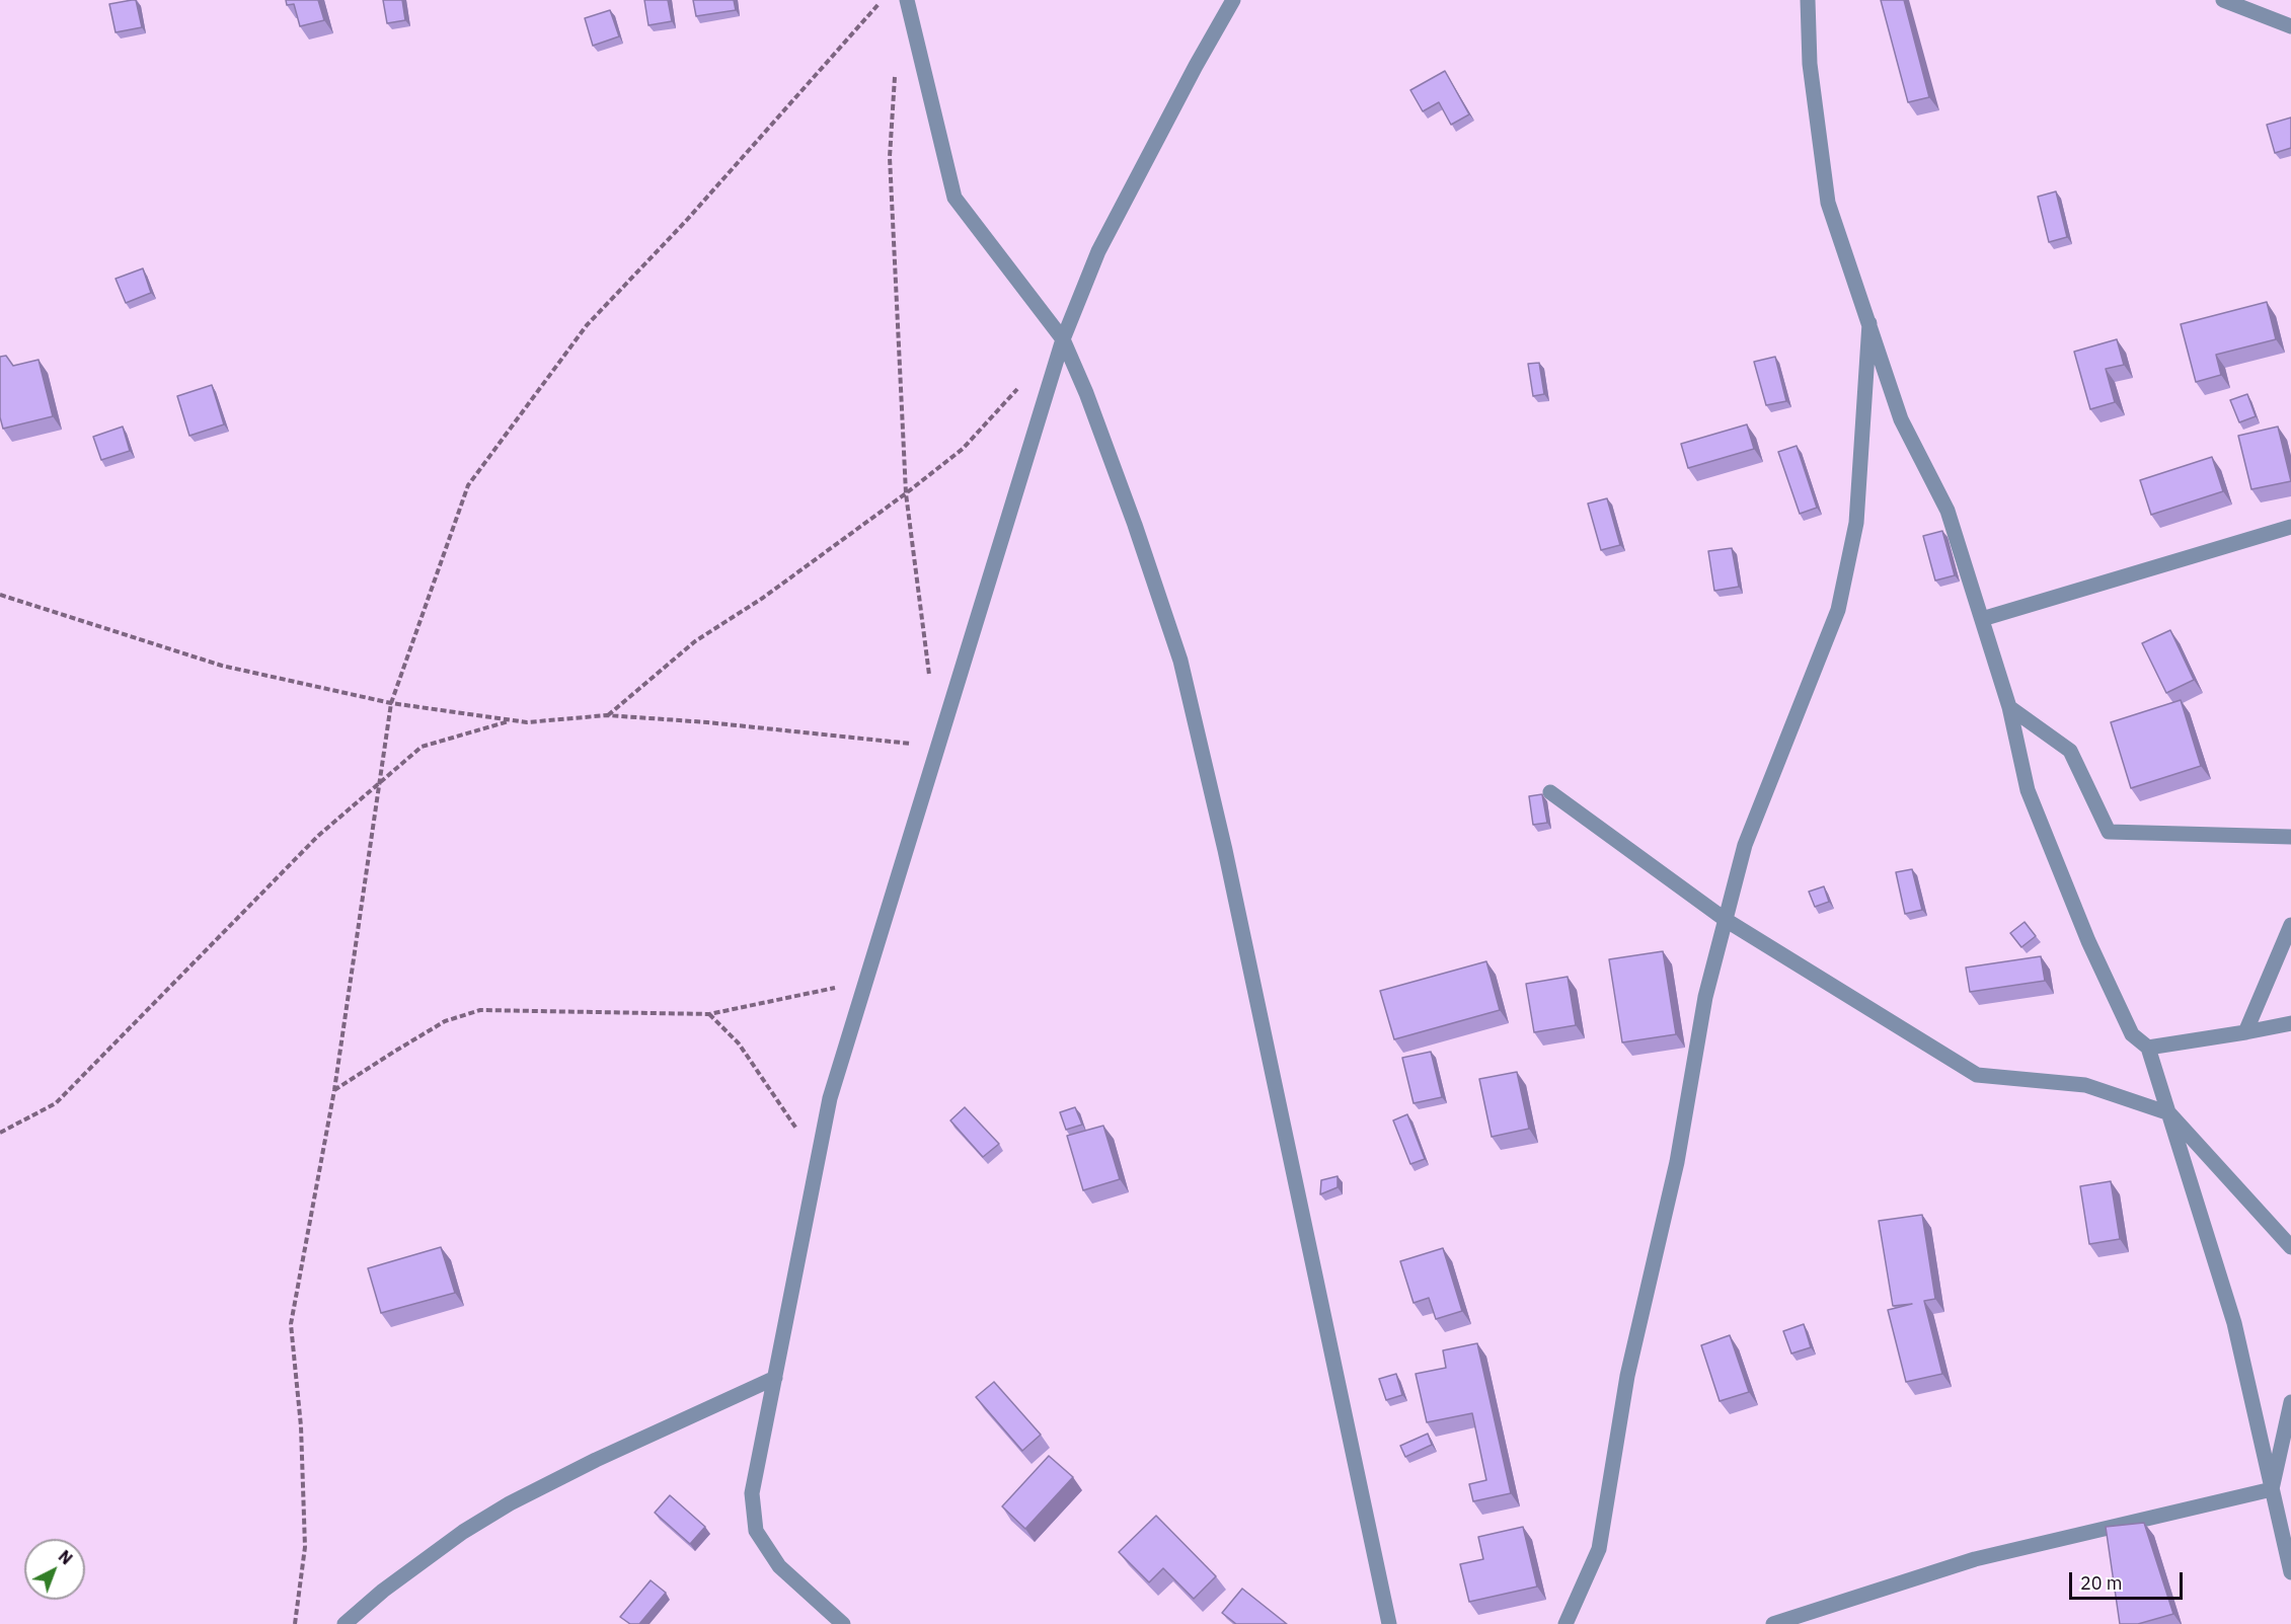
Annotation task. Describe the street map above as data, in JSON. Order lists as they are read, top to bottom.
{
  "scale_bar": "20 m",
  "north": "top right"
}
